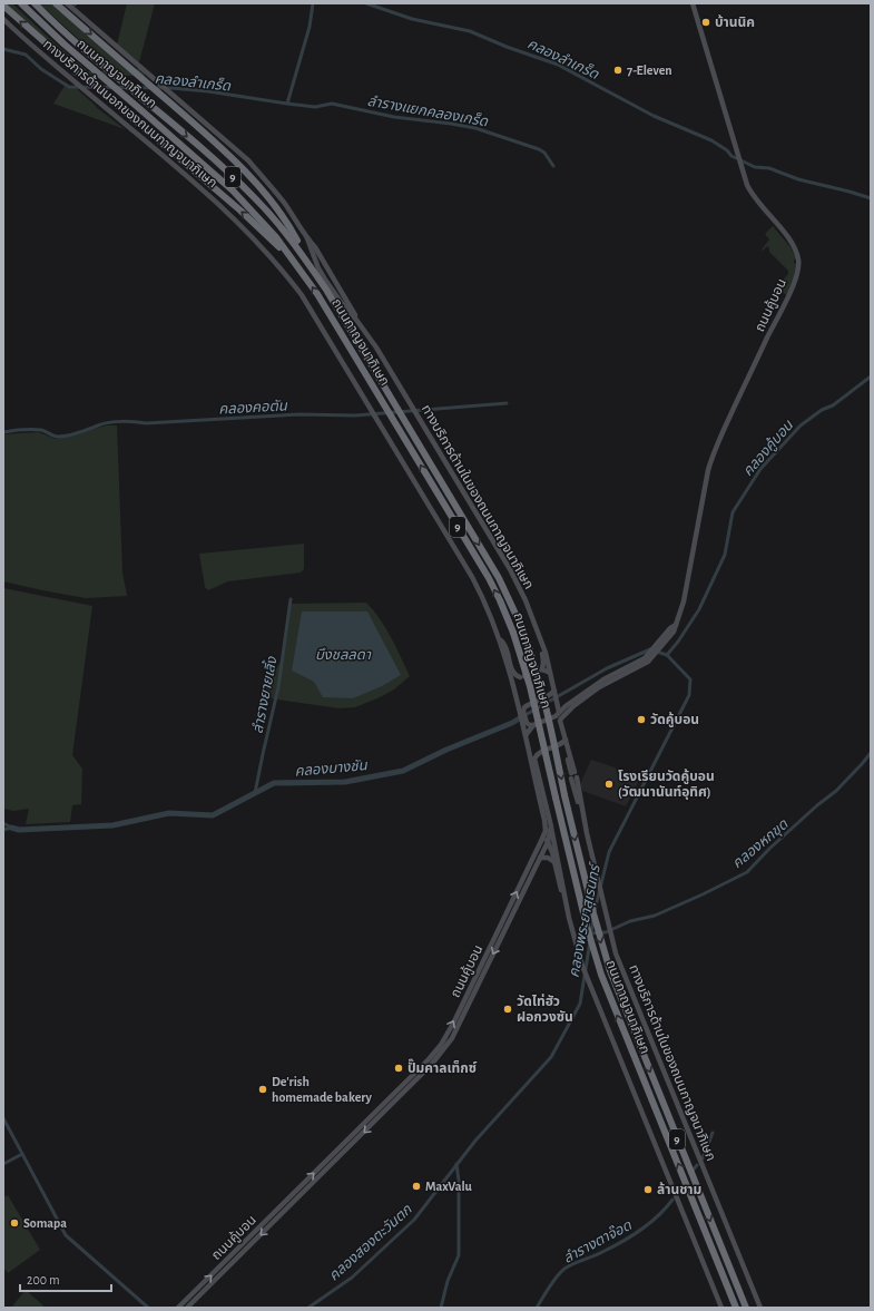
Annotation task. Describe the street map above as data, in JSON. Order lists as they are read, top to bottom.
{
  "streets": {
    "highway": ["ถนนกาญจนาภิเษก", "9"],
    "main road": ["ทางบริการด้านนอกของถนนกาญจนาภิเษก", "ถนนคู้บอน", "ทางบริการด้านในของถนนกาญจนาภิเษก"]
  },
  "crossings": [
    ["ทางบริการด้านนอกของถนนกาญจนาภิเษก", "ถนนคู้บอน"],
    ["ทางบริการด้านนอกของถนนกาญจนาภิเษก", "ทางบริการด้านในของถนนกาญจนาภิเษก"],
    ["ถนนคู้บอน", "ทางบริการด้านในของถนนกาญจนาภิเษก"]
  ],
  "water": [
    "คลองลำเกร็ด",
    "ลำรางแยกคลองเกร็ด",
    "คลองคอตัน",
    "คลองคู้บอน",
    "บึงชลลดา",
    "ลำรางยายเลิ้ง",
    "คลองบางชัน",
    "คลองหกขุด",
    "คลองพระยาสุเรนทร์",
    "ลำรางตาจ๊อด",
    "คลองสองตะวันตก"
  ],
  "places": [
    "บ้านนิค",
    "7-Eleven",
    "วัดคู้บอน",
    "โรงเรียนวัดคู้บอน (วัฒนานันท์อุทิศ)",
    "วัดไท่ฮัว ฝอกวงซัน",
    "ปั๊มคาลเท็กซ์",
    "De'rish homemade bakery",
    "MaxValu",
    "ล้านชาม",
    "Somapa"
  ],
  "scale_bar": "200 m"
}
